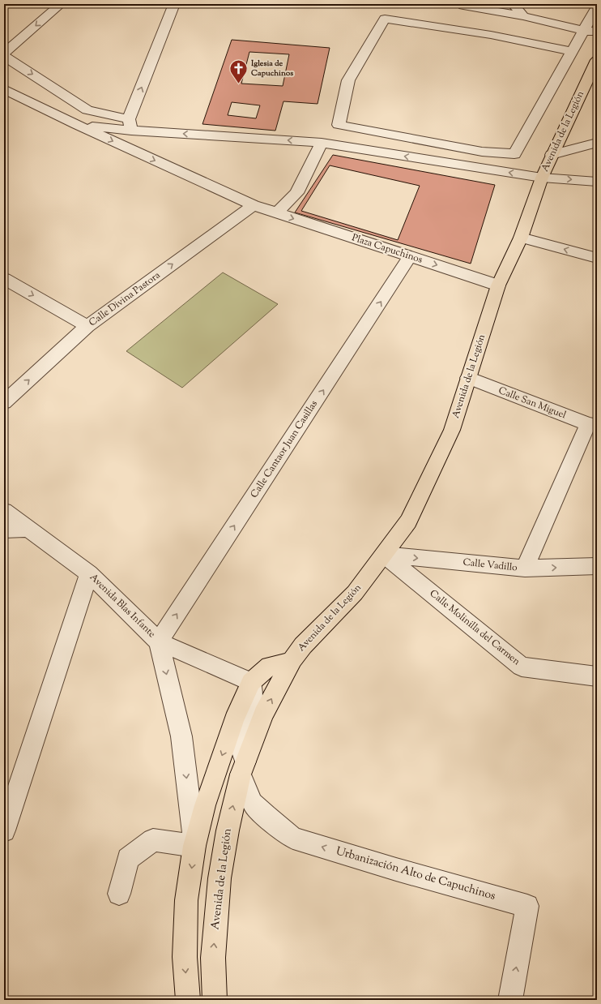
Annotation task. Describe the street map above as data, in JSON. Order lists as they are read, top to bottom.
{
  "streets": {
    "main road": ["Avenida de la Legión"],
    "street": [
      "Plaza Capuchinos",
      "Calle Divina Pastora",
      "Calle San Miguel",
      "Calle Cantaor Juan Casillas",
      "Calle Vadillo",
      "Avenida Blas Infante",
      "Calle Molinilla del Carmen",
      "Urbanización Alto de Capuchinos"
    ]
  },
  "crossings": [
    ["Avenida de la Legión", "Plaza Capuchinos"],
    ["Avenida de la Legión", "Calle San Miguel"],
    ["Avenida de la Legión", "Calle Vadillo"],
    ["Avenida de la Legión", "Calle Molinilla del Carmen"],
    ["Avenida de la Legión", "Urbanización Alto de Capuchinos"],
    ["Plaza Capuchinos", "Calle Divina Pastora"],
    ["Plaza Capuchinos", "Calle Cantaor Juan Casillas"],
    ["Calle Cantaor Juan Casillas", "Avenida Blas Infante"],
    ["Calle Vadillo", "Calle Molinilla del Carmen"]
  ],
  "one_way": [
    "Calle Divina Pastora",
    "Calle Cantaor Juan Casillas",
    "Calle Vadillo",
    "Urbanización Alto de Capuchinos"
  ],
  "places": {
    "church": ["Iglesia de Capuchinos"]
  }
}
